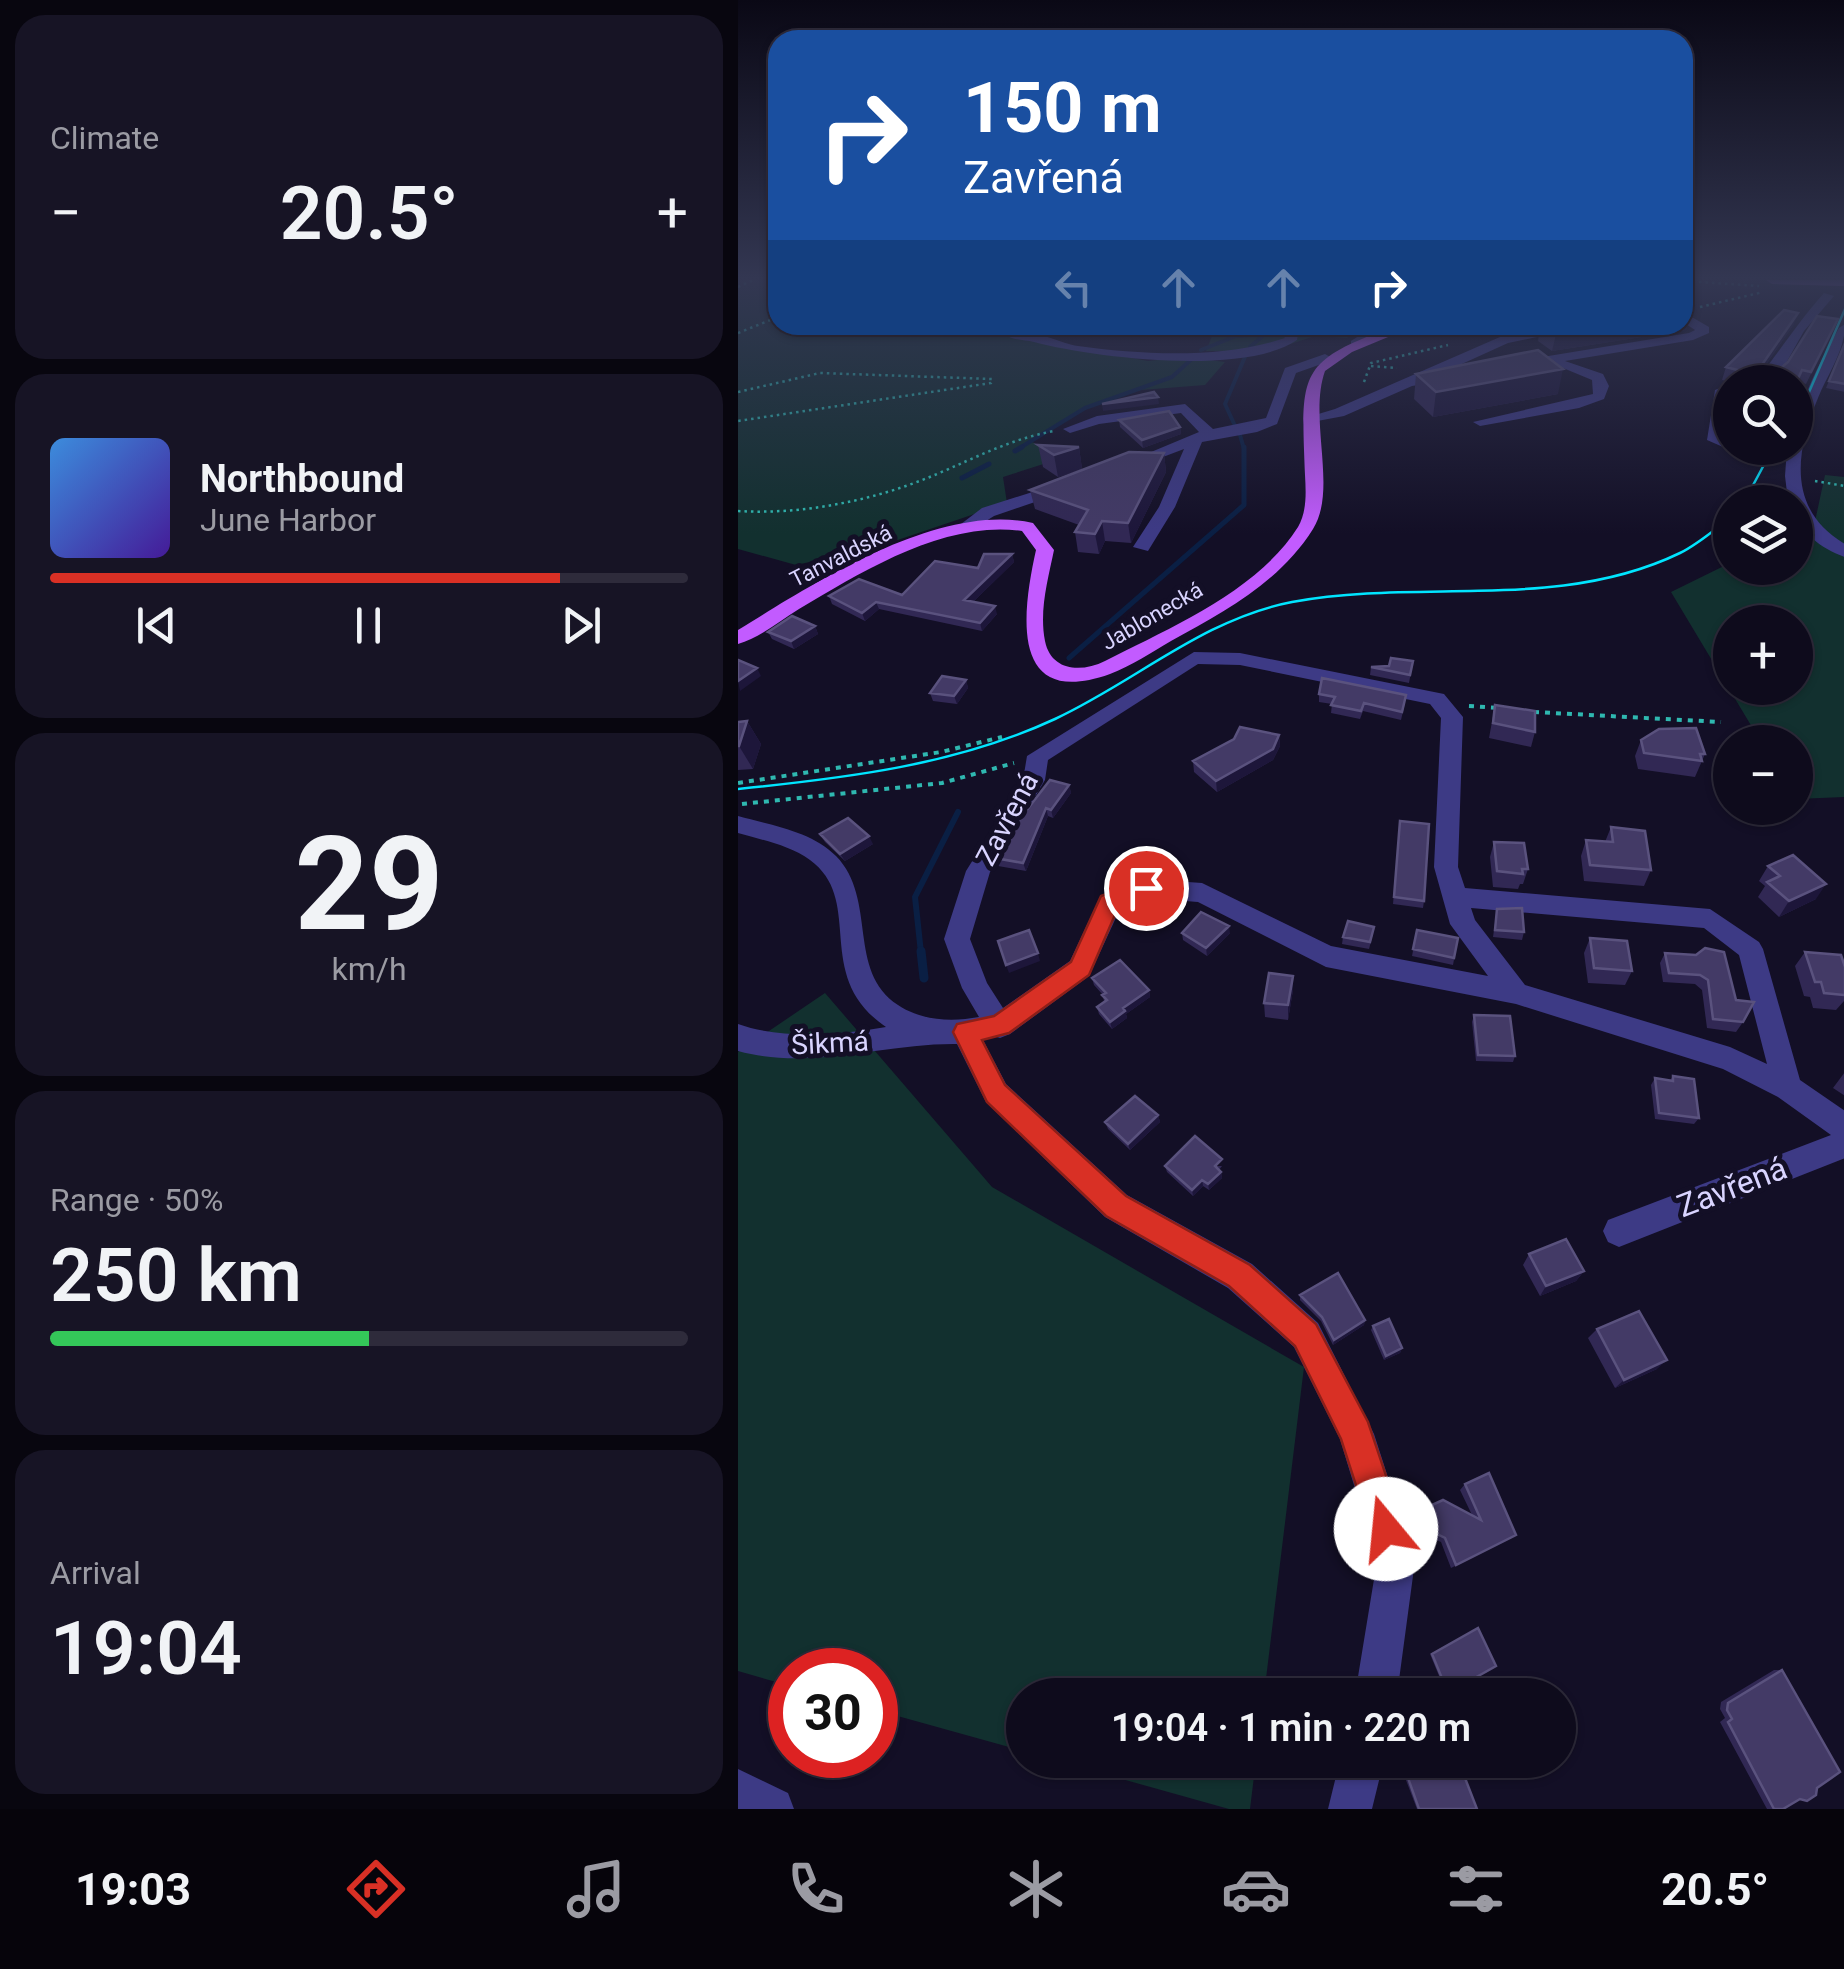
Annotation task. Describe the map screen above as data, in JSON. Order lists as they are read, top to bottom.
{
  "streets": {
    "main road": ["Tanvaldská", "Jablonecká"],
    "street": ["Zavřená", "Šikmá"]
  },
  "crossings": [
    ["Tanvaldská", "Jablonecká"]
  ],
  "page": {
    "tile": [
      "Climate",
      ["29", "km/h"],
      ["Range · 50%", "250 km"],
      ["Arrival", "19:04"]
    ],
    "turn": ["150 m", "Zavřená"],
    "heat": ["−", "20.5°", "+"],
    "map_buttons": ["+", "−"],
    "song": ["Northbound", "June Harbor"],
    "limit": "30",
    "trip": "19:04 · 1 min · 220 m",
    "tabs": ["19:03", "20.5°"]
  }
}
